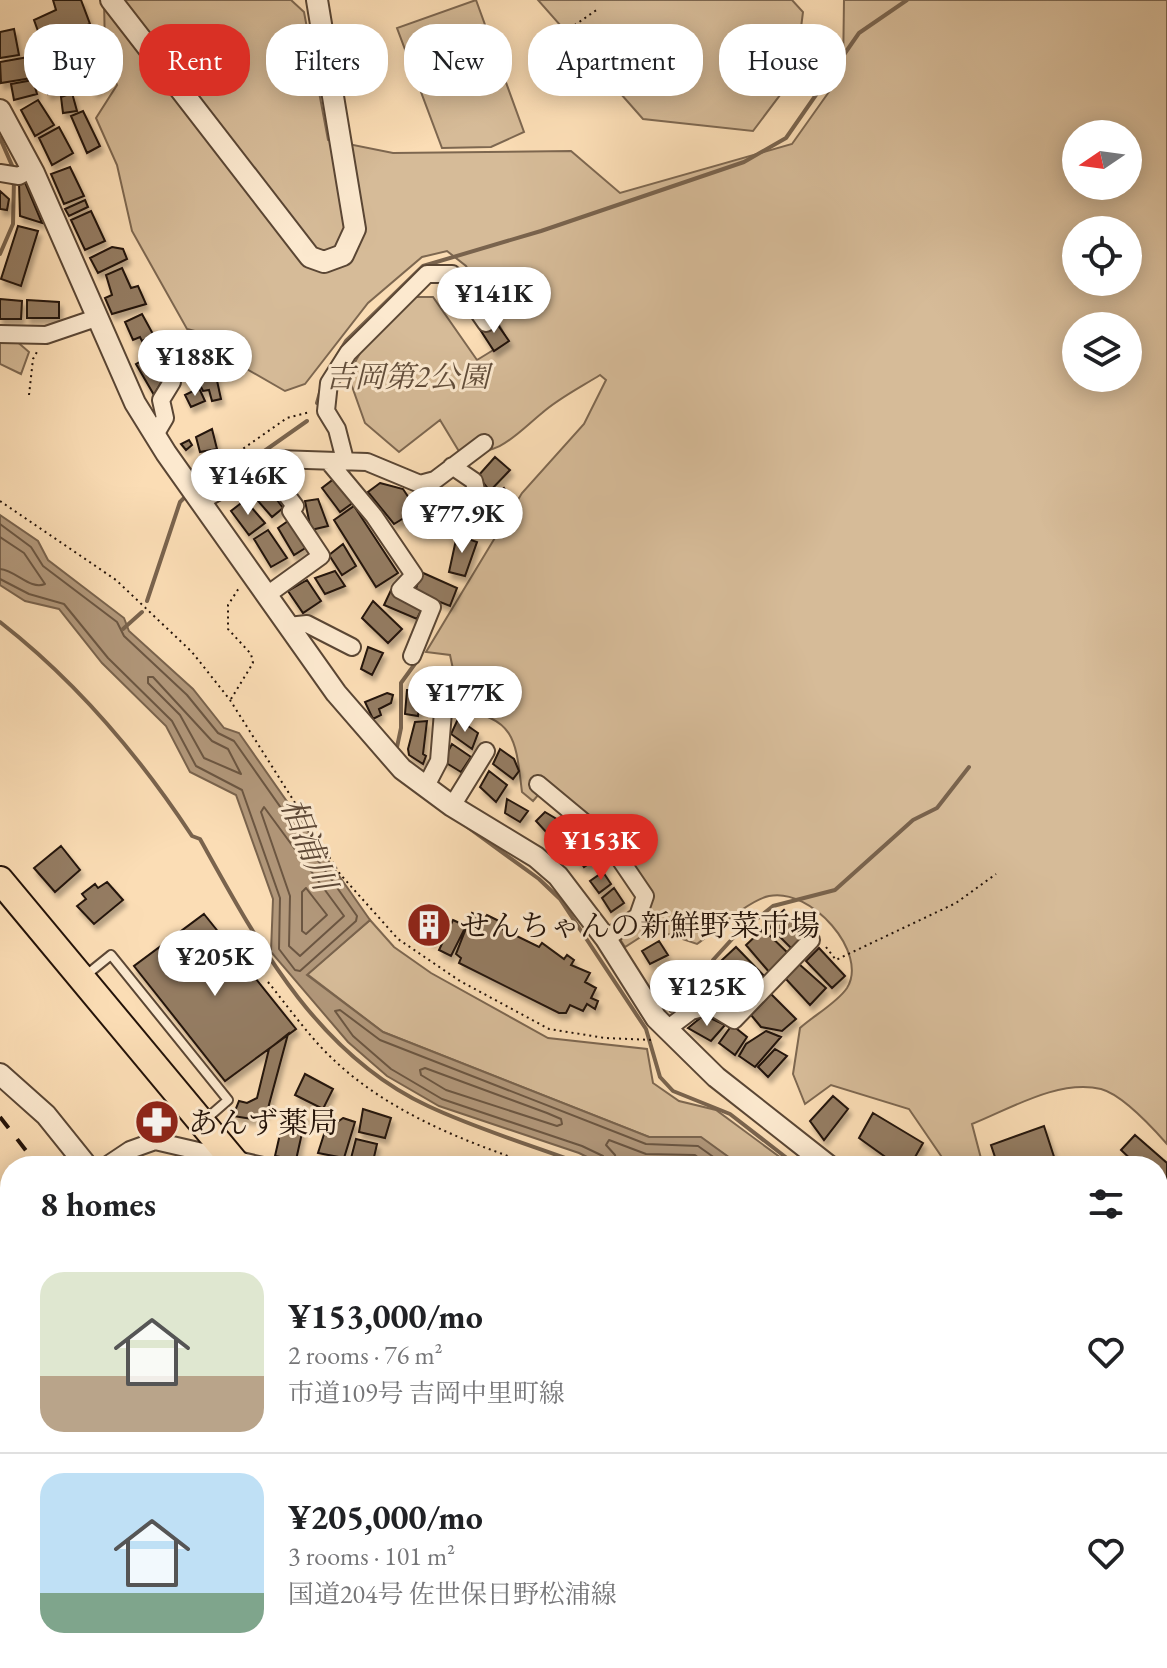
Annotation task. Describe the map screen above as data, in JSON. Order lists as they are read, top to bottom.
{
  "water": ["相浦川"],
  "parks": ["吉岡第2公園"],
  "places": {
    "building": ["せんちゃんの新鮮野菜市場"],
    "pharmacy": ["あんず薬局"]
  },
  "north": "left",
  "page": {
    "chip": [
      "Buy",
      "Rent",
      "Filters",
      "New",
      "Apartment",
      "House"
    ],
    "price": [
      "¥141K",
      "¥188K",
      "¥146K",
      "¥77.9K",
      "¥177K",
      "¥153K",
      "¥205K",
      "¥125K"
    ],
    "heading": "8 homes",
    "list": [
      {
        "name": "¥153,000/mo",
        "note": "2 rooms · 76 m² · 市道109号 吉岡中里町線"
      },
      {
        "name": "¥205,000/mo",
        "note": "3 rooms · 101 m² · 国道204号 佐世保日野松浦線"
      }
    ]
  }
}
